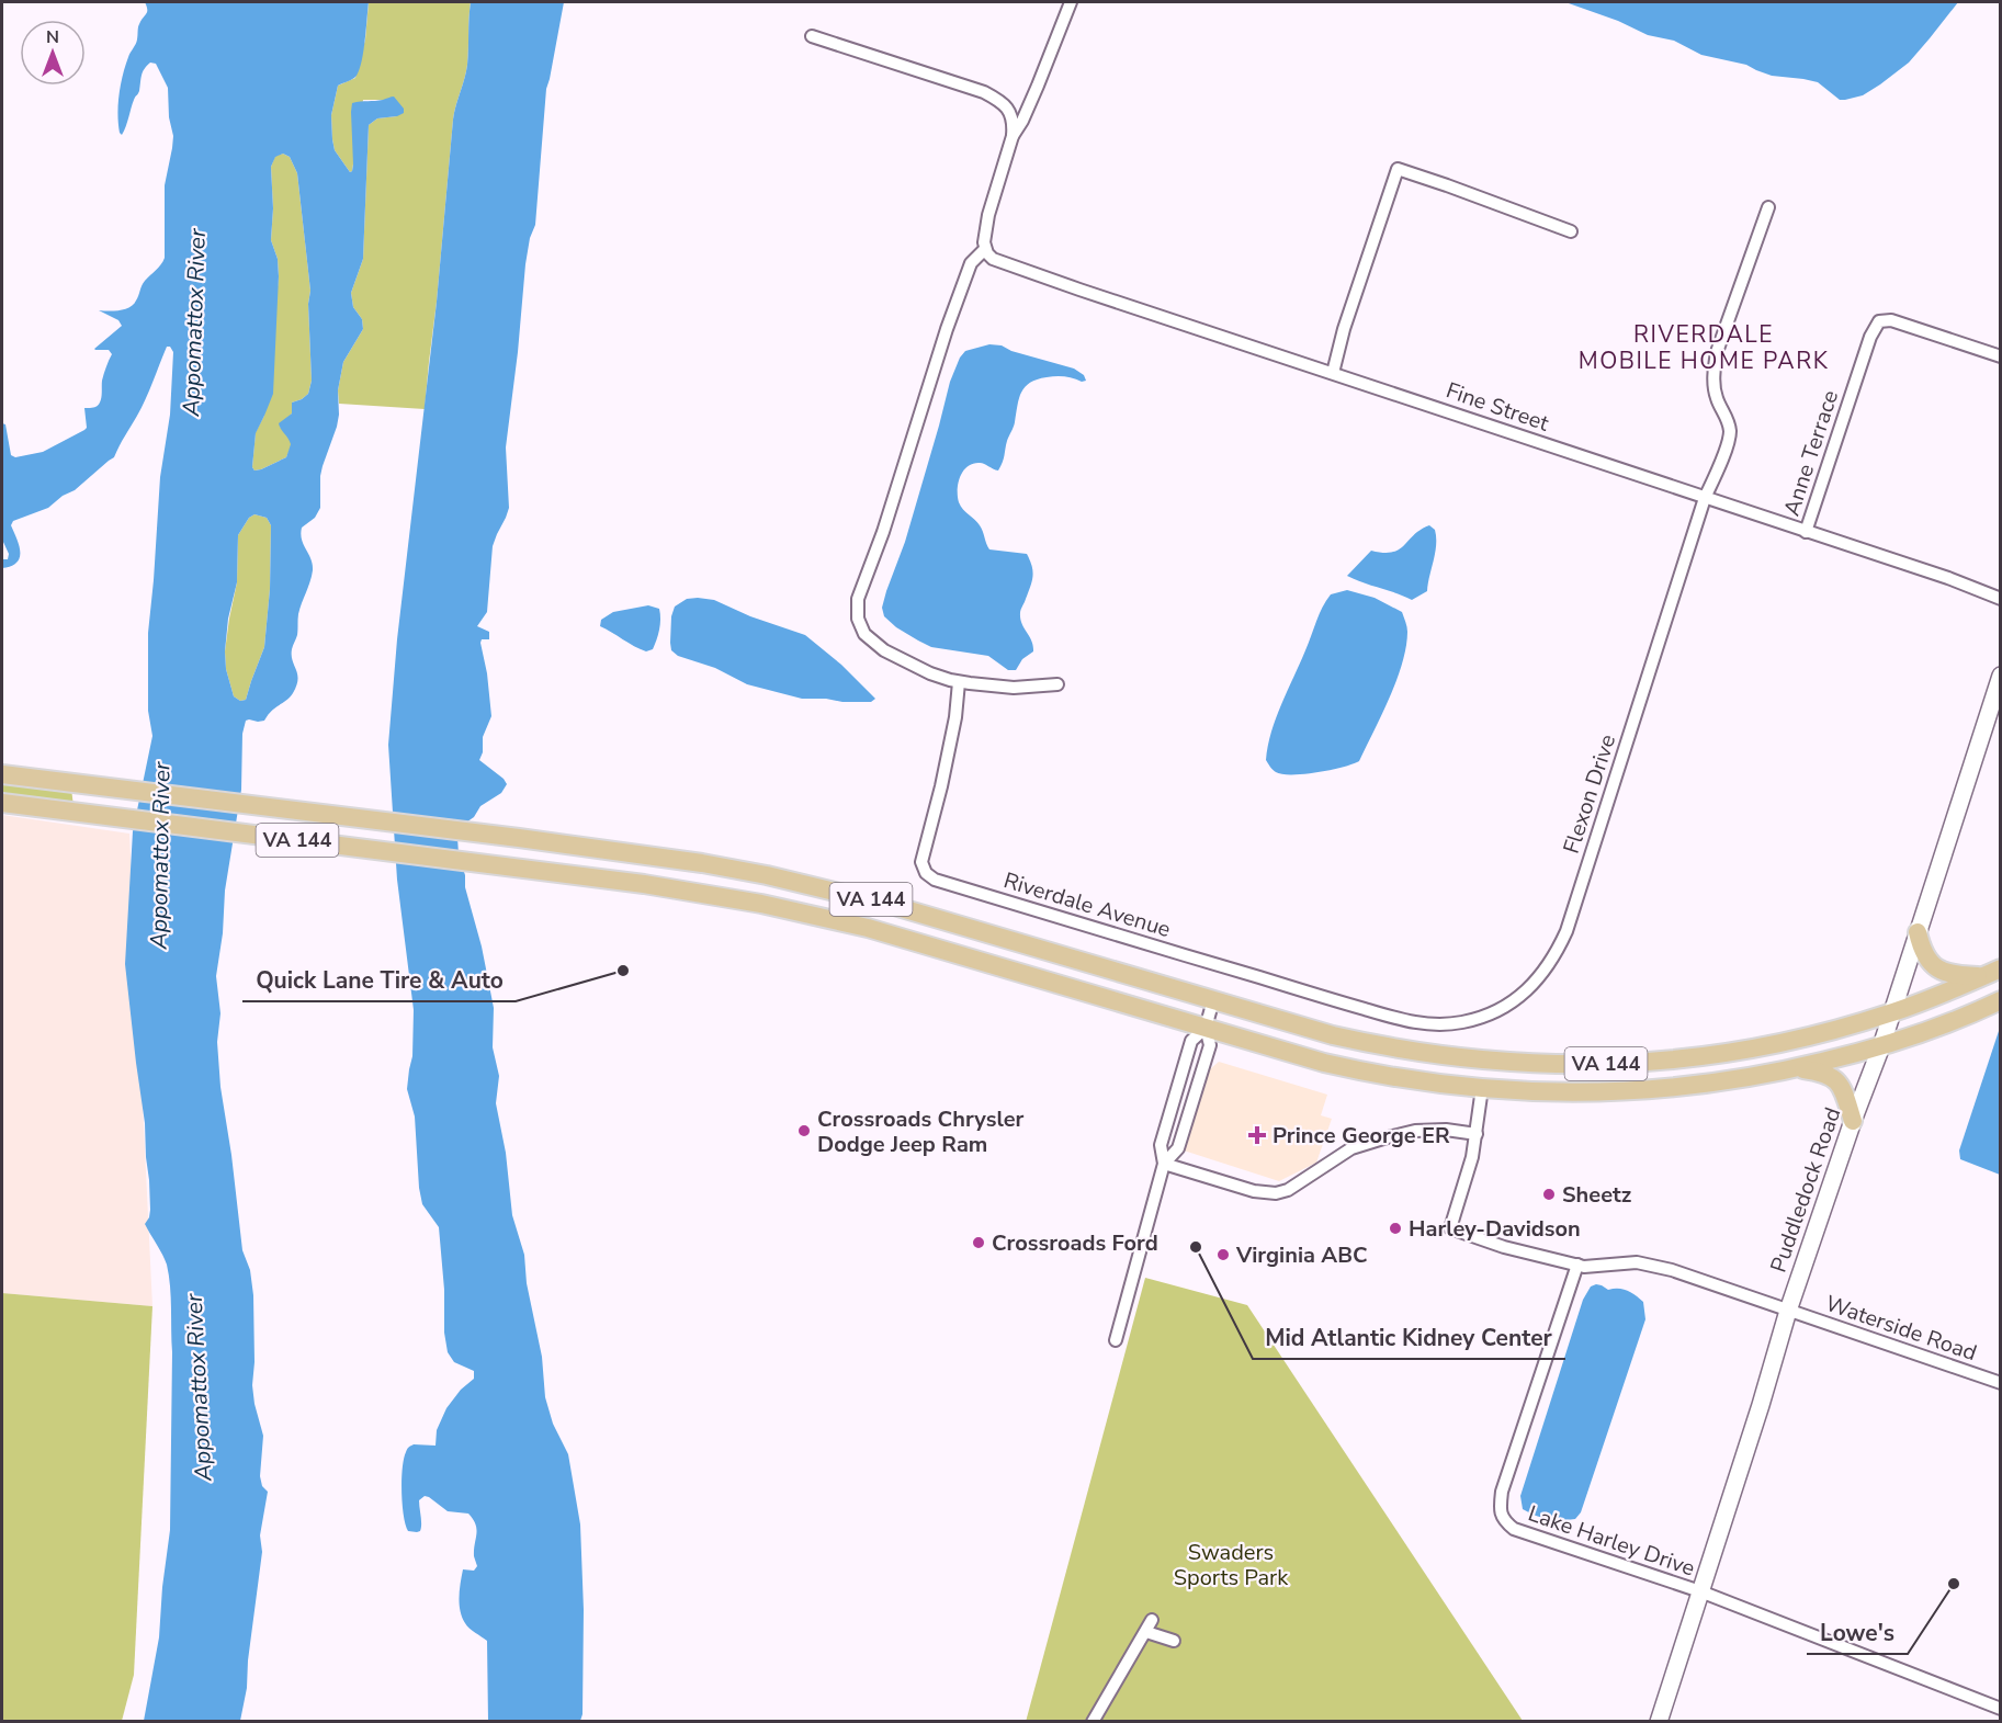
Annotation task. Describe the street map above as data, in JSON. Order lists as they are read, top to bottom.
{
  "streets": {
    "main road": ["VA 144", "Puddledock Road"],
    "street": [
      "Fine Street",
      "Anne Terrace",
      "Flexon Drive",
      "Riverdale Avenue",
      "Waterside Road",
      "Lake Harley Drive"
    ]
  },
  "crossings": [
    ["Fine Street", "Anne Terrace"],
    ["Fine Street", "Flexon Drive"],
    ["Flexon Drive", "Riverdale Avenue"],
    ["VA 144", "Puddledock Road"],
    ["Puddledock Road", "Waterside Road"],
    ["Puddledock Road", "Lake Harley Drive"],
    ["Waterside Road", "Lake Harley Drive"]
  ],
  "districts": ["RIVERDALE MOBILE HOME PARK"],
  "water": ["Appomattox River"],
  "parks": ["Swaders Sports Park"],
  "places": {
    "other": [
      "Quick Lane Tire & Auto",
      "Crossroads Chrysler Dodge Jeep Ram",
      "Sheetz",
      "Harley-Davidson",
      "Crossroads Ford",
      "Mid Atlantic Kidney Center",
      "Virginia ABC",
      "Lowe's"
    ],
    "health": ["Prince George ER"]
  },
  "north": "top"
}
